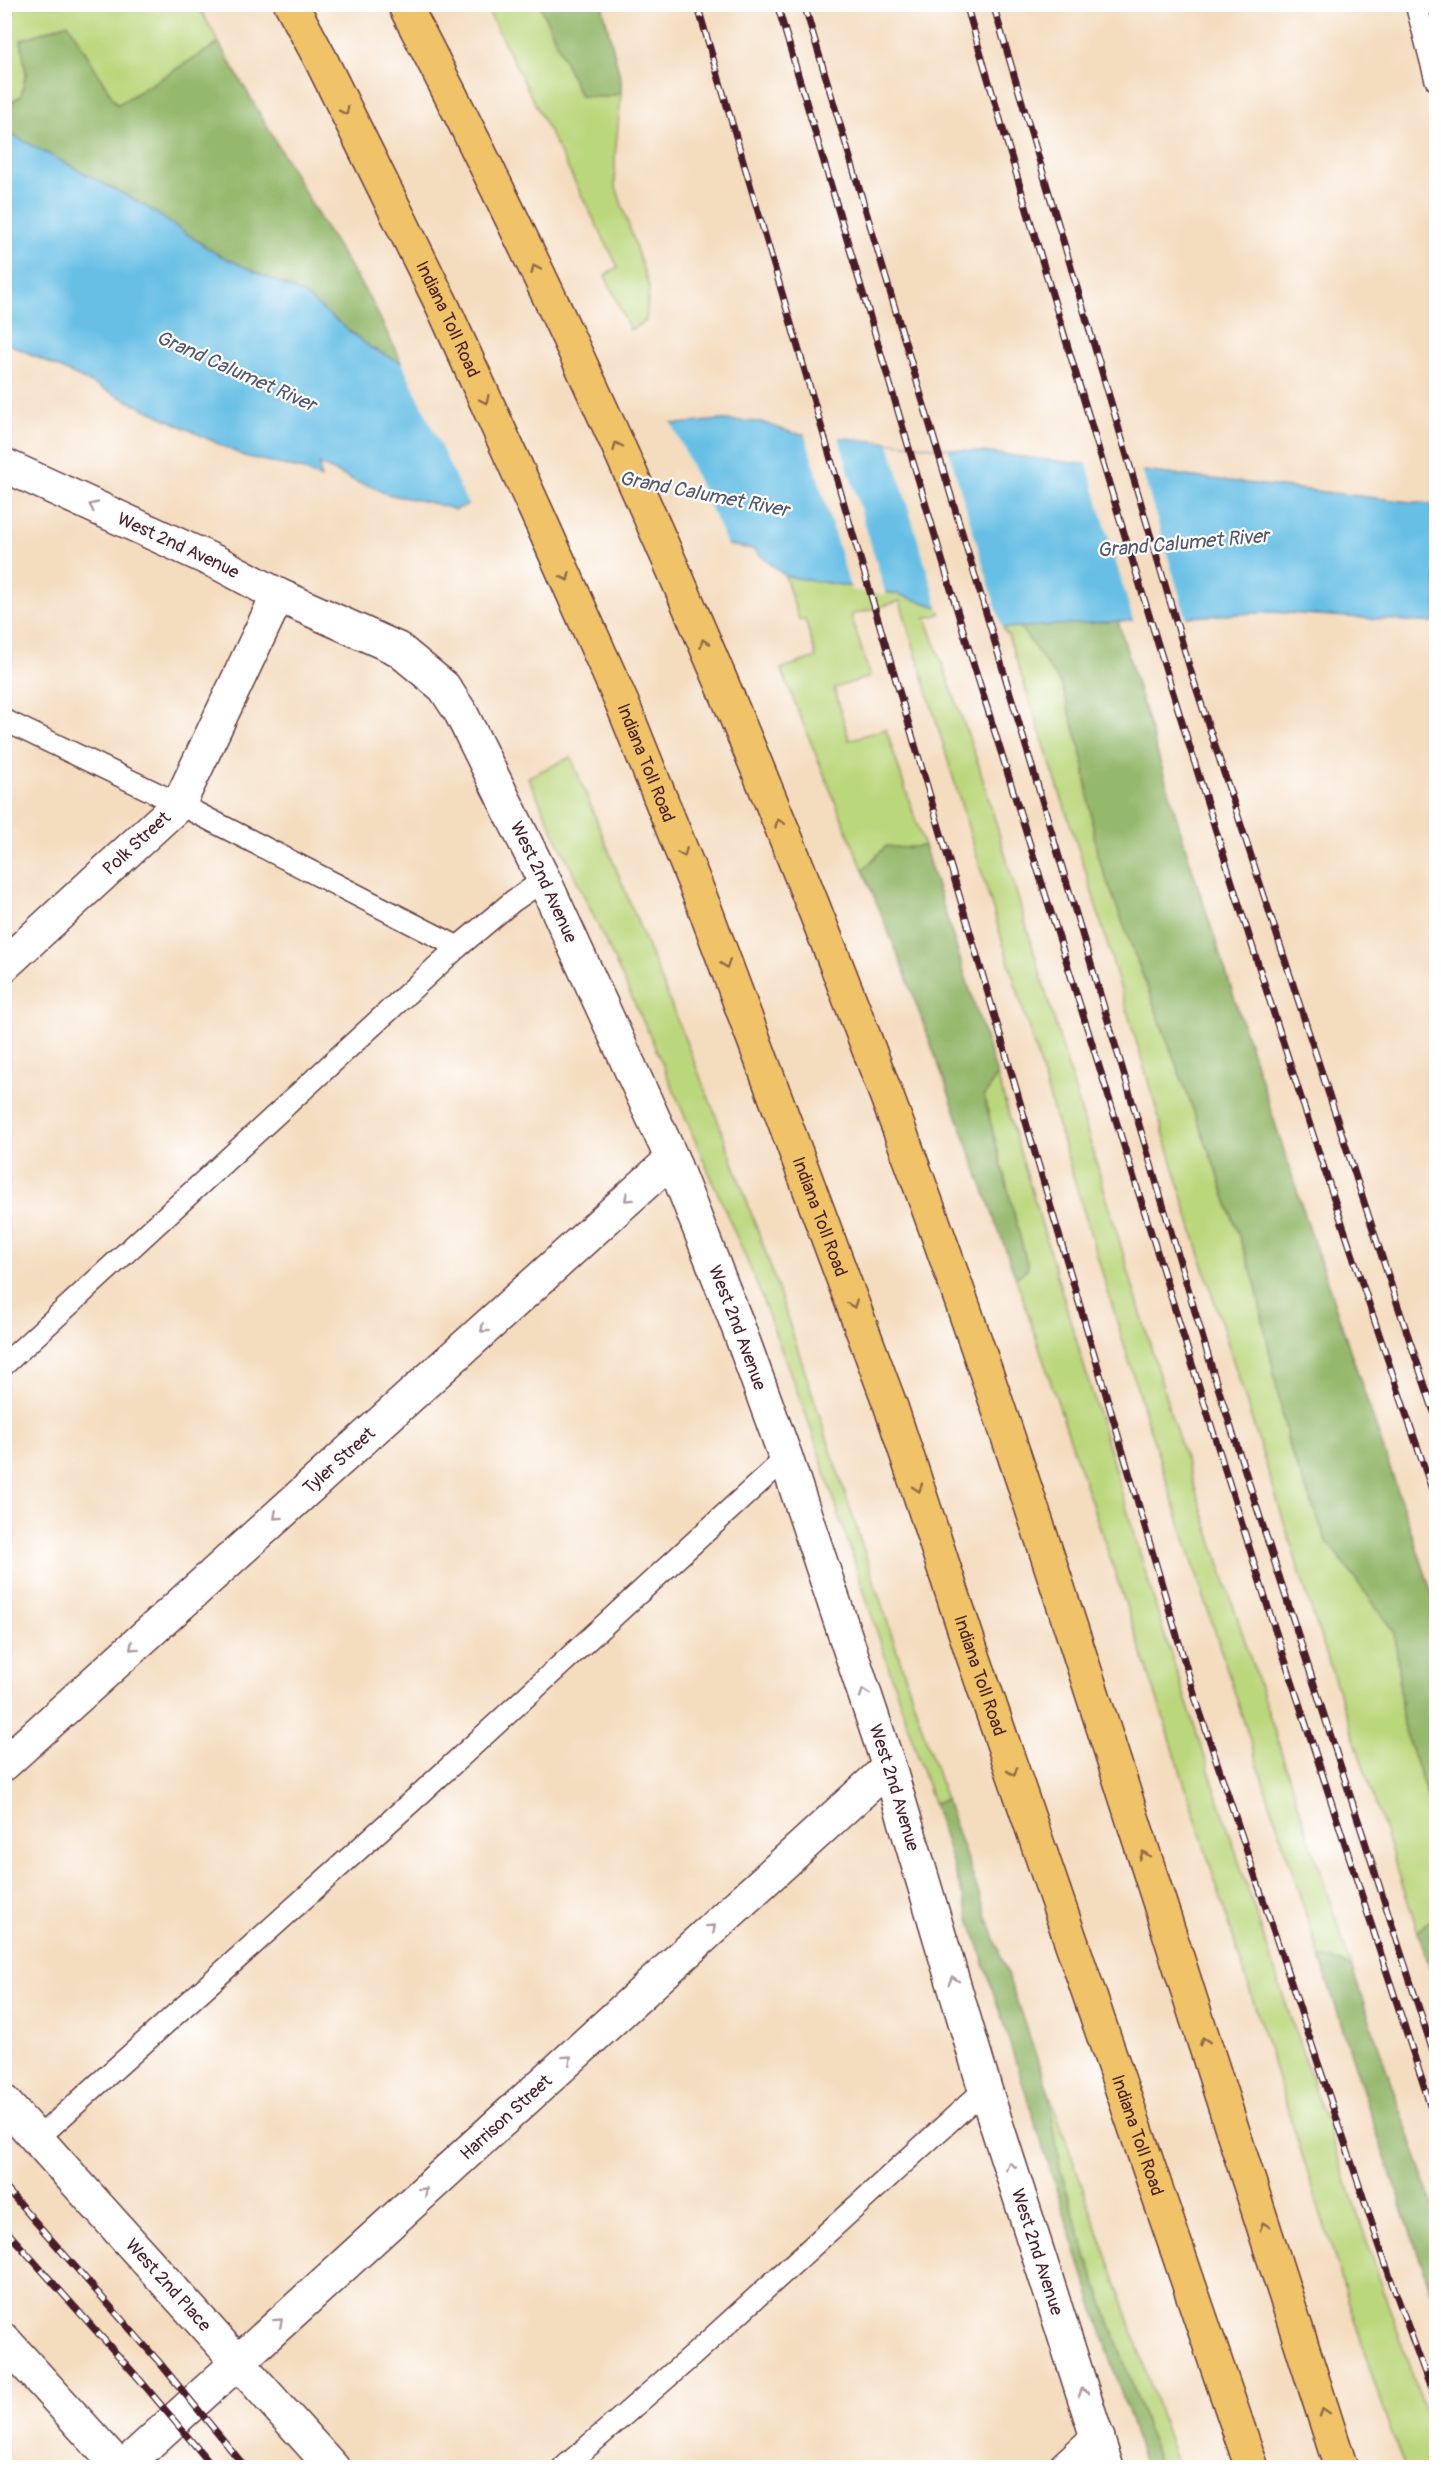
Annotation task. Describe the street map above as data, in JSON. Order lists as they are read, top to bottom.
{
  "streets": {
    "highway": ["Indiana Toll Road"],
    "street": [
      "West 2nd Avenue",
      "Polk Street",
      "Tyler Street",
      "Harrison Street",
      "West 2nd Place"
    ]
  },
  "crossings": [
    ["West 2nd Avenue", "Polk Street"],
    ["West 2nd Avenue", "Tyler Street"],
    ["West 2nd Avenue", "Harrison Street"],
    ["Harrison Street", "West 2nd Place"]
  ],
  "one_way": ["West 2nd Avenue", "Tyler Street", "Harrison Street"],
  "water": ["Grand Calumet River"]
}
